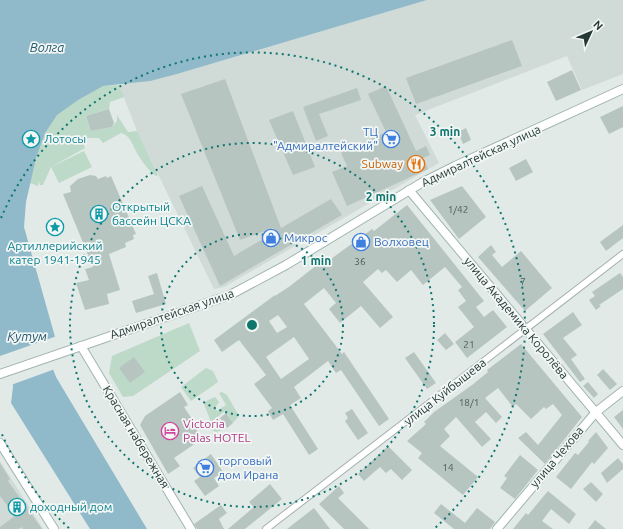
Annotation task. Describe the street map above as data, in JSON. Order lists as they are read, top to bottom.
{
  "streets": {
    "main road": [
      "Адмиралтейская улица",
      "улица Академика Королёва",
      "Красная набережная",
      "улица Чехова"
    ],
    "street": ["улица Куйбышева"]
  },
  "crossings": [
    ["Адмиралтейская улица", "улица Академика Королёва"],
    ["Адмиралтейская улица", "Красная набережная"],
    ["улица Академика Королёва", "улица Куйбышева"],
    ["улица Академика Королёва", "улица Чехова"]
  ],
  "water": ["Волга", "Кутум"],
  "places": {
    "place": ["Лотосы", "Артиллерийский катер 1941-1945"],
    "supermarket": ["ТЦ \"Адмиралтейский\"", "торговый дом Ирана"],
    "restaurant": ["Subway"],
    "building": ["Открытый бассейн ЦСКА", "доходный дом"],
    "shop": ["Микрос", "Волховец"],
    "hotel": ["Victoria Palas HOTEL"]
  },
  "house_numbers": [
    "1/42",
    "36",
    "7",
    "21",
    "18/1",
    "14"
  ],
  "north": "top right",
  "rings": ["3 min", "2 min", "1 min"]
}
